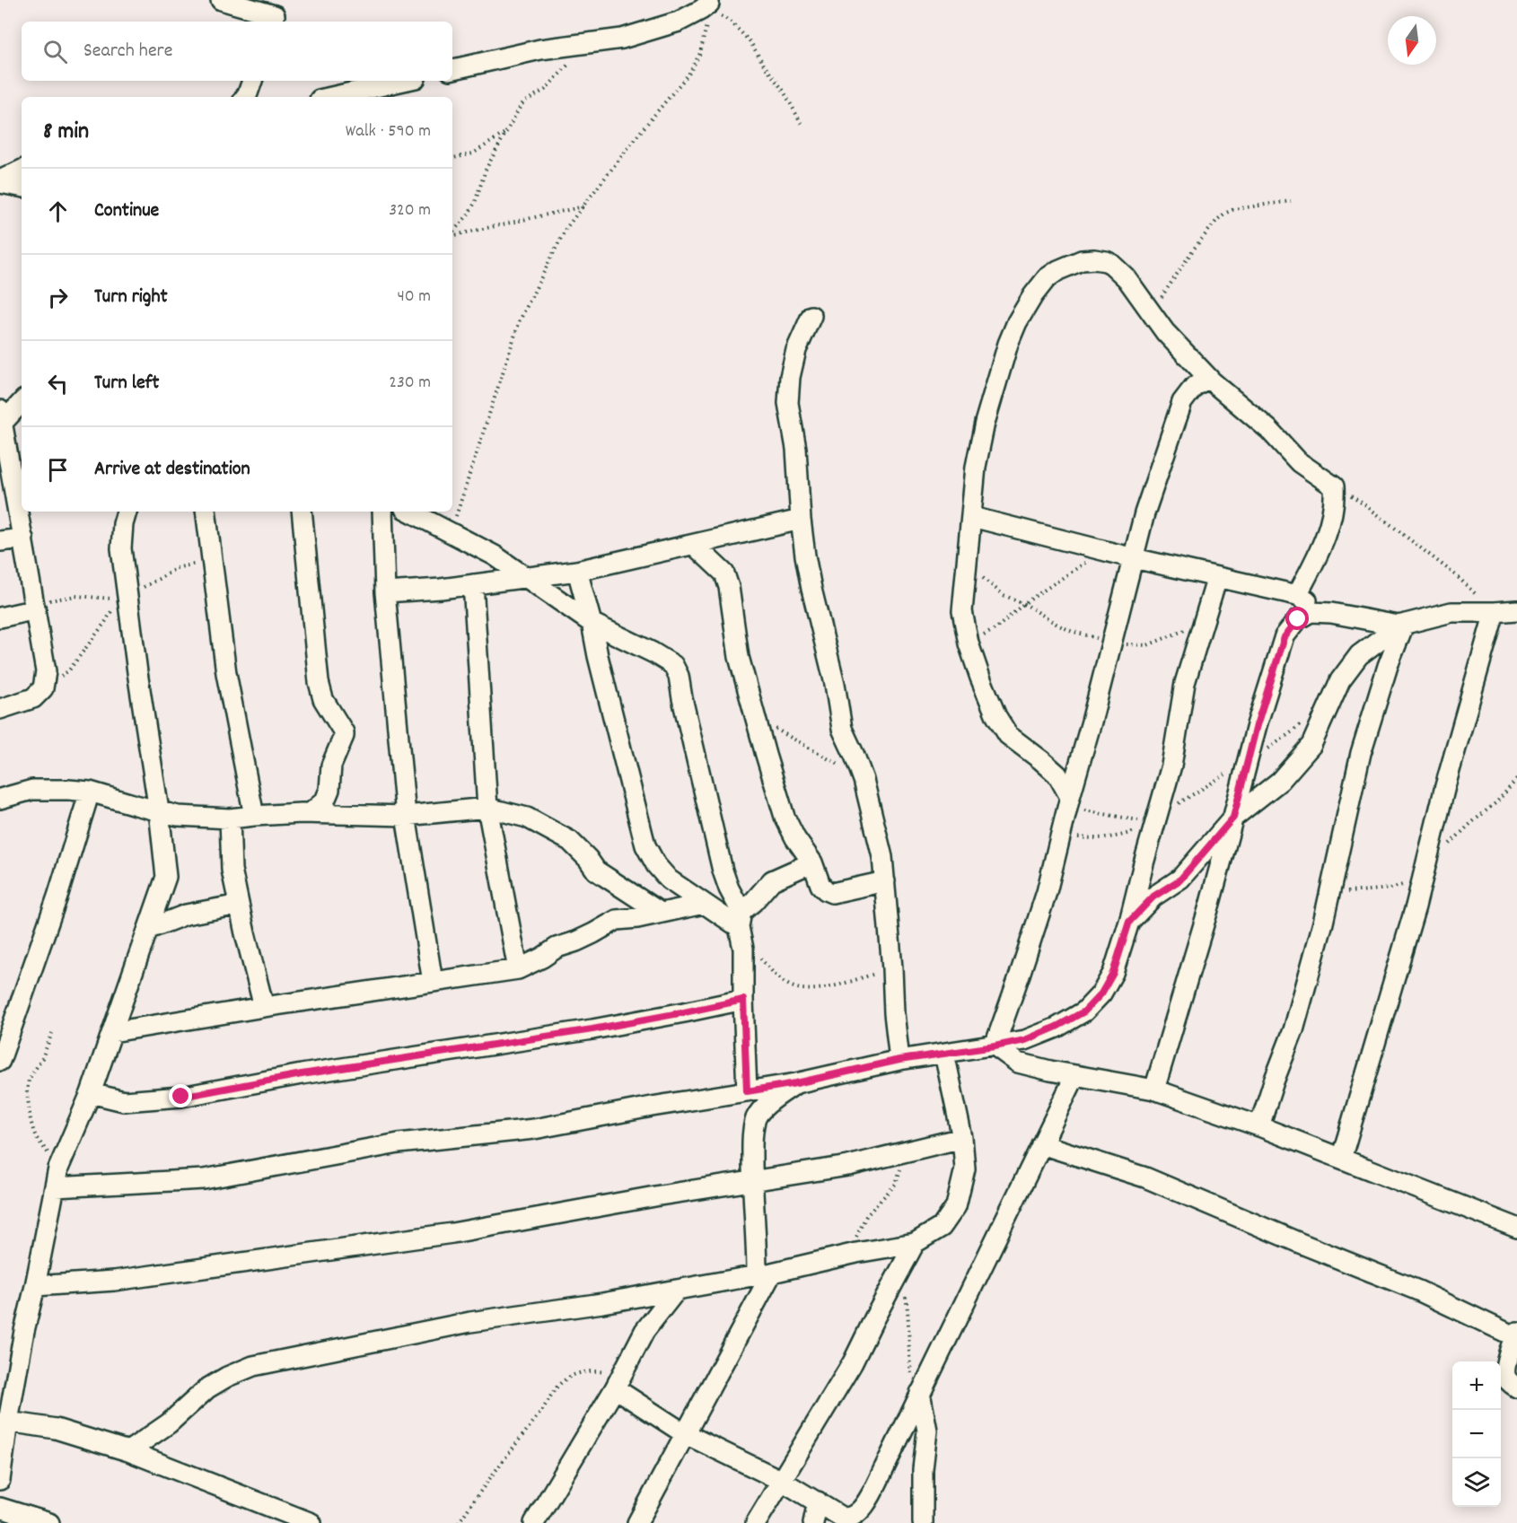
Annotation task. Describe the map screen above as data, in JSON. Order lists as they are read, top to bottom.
{
  "north": "bottom",
  "page": {
    "search": "Search here",
    "heading": ["8 min", "Walk · 590 m"],
    "list": [
      ["Continue", "320 m"],
      ["Turn right", "40 m"],
      ["Turn left", "230 m"],
      "Arrive at destination"
    ],
    "map_buttons": ["+", "−"]
  }
}
